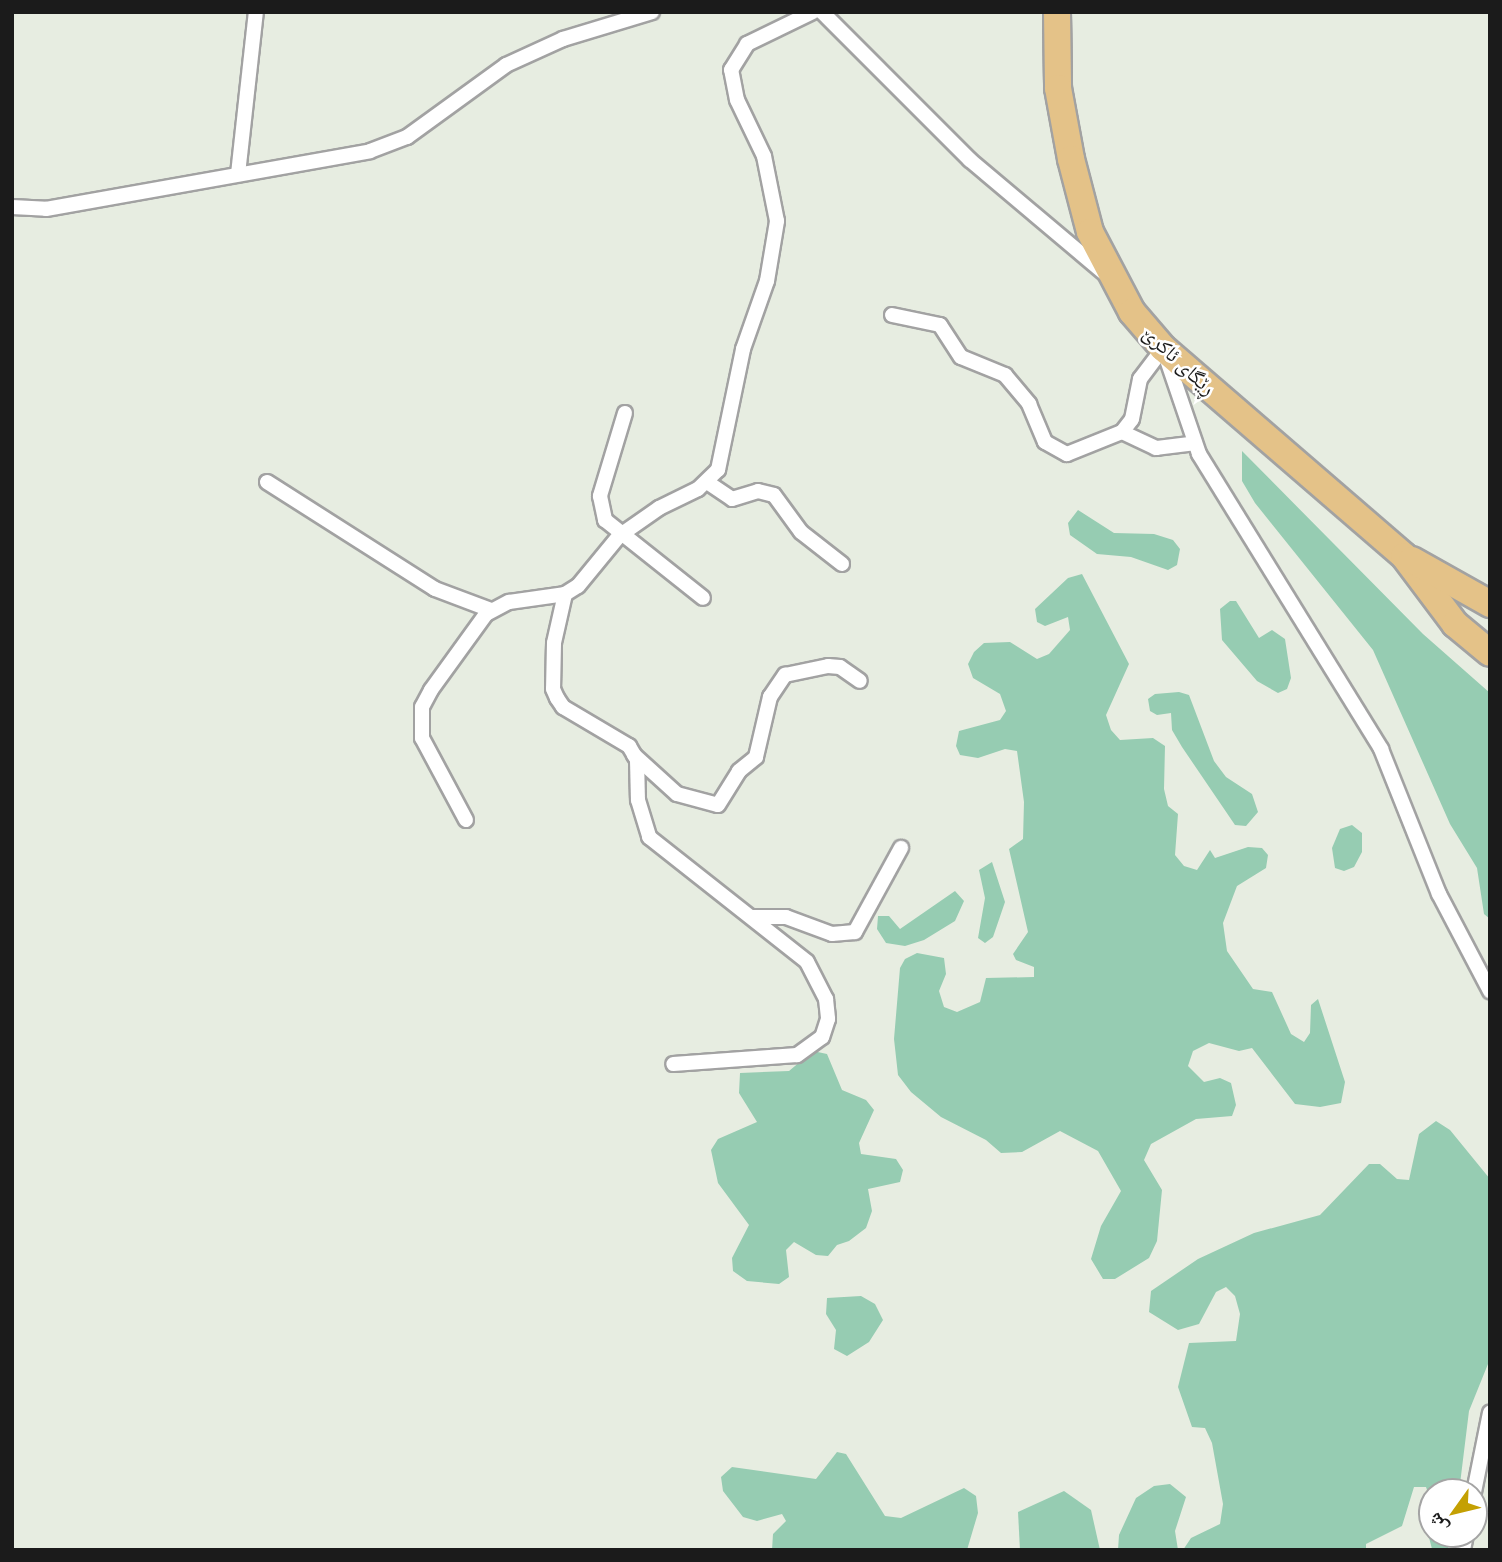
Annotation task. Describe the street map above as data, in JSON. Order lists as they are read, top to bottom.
{
  "streets": {
    "highway": ["ڕێگای ئاکرێ"]
  },
  "north": "bottom left"
}
